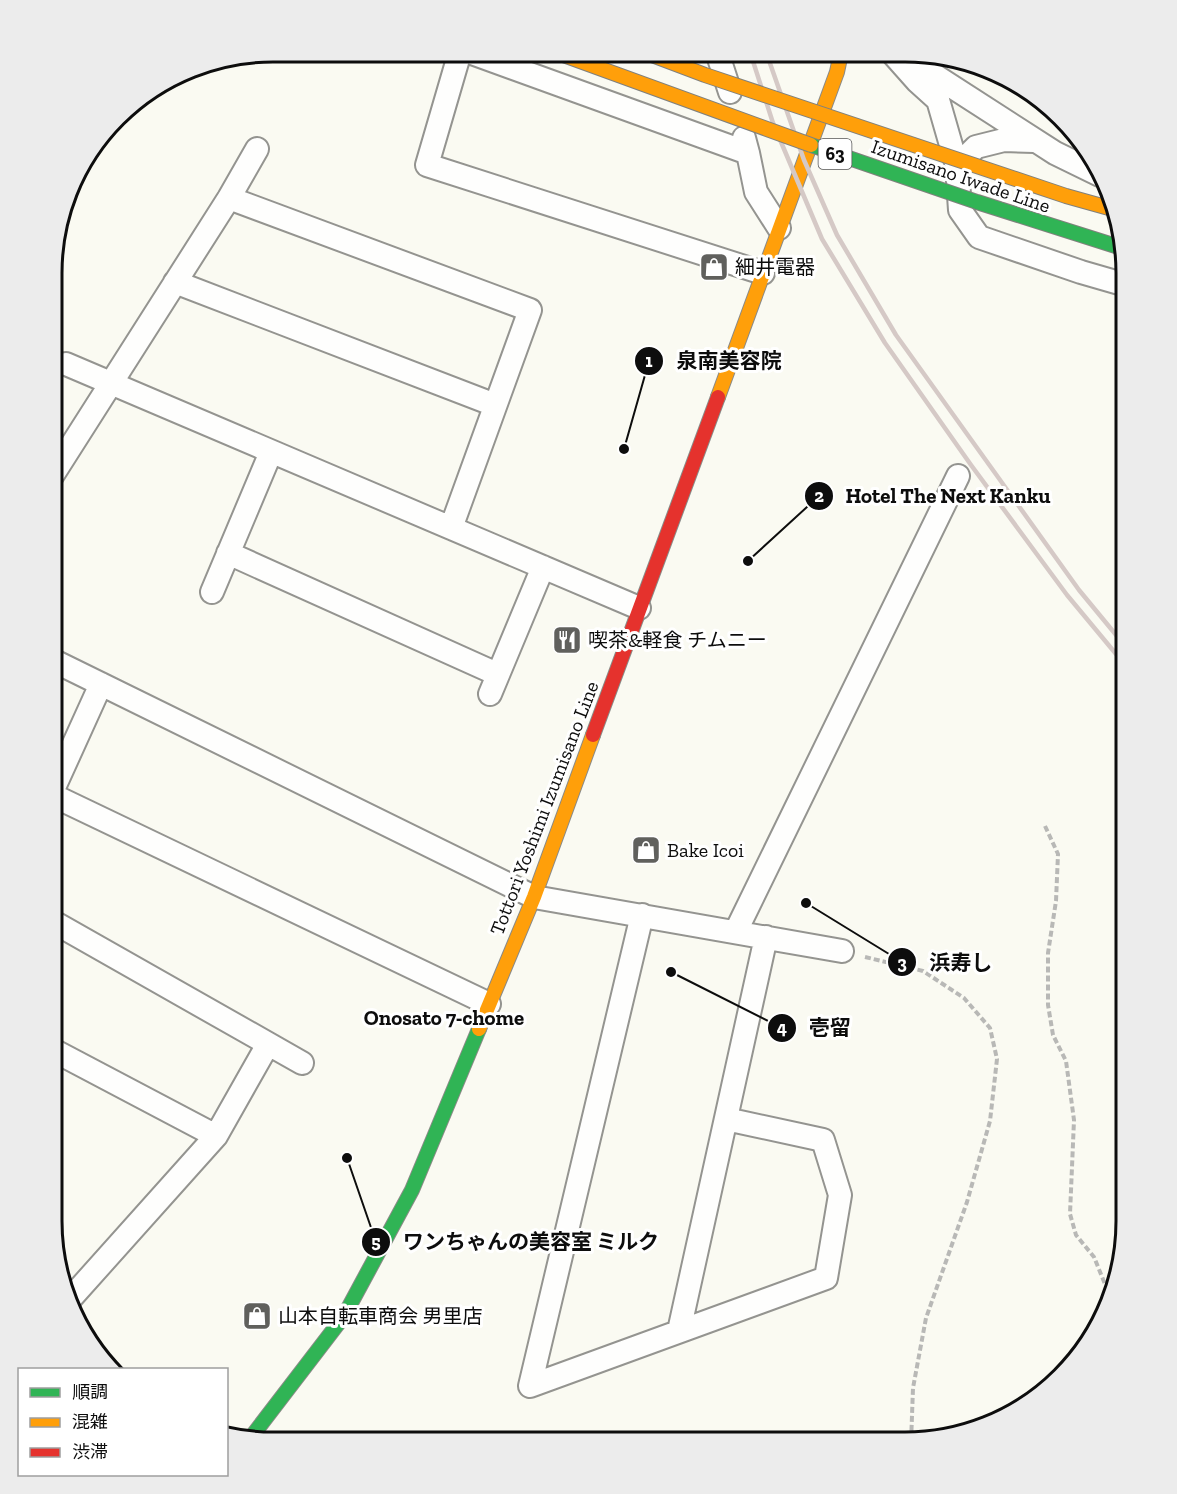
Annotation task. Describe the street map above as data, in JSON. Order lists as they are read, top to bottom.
{
  "streets": {
    "main road": ["63", "Izumisano Iwade Line", "Tottori Yoshimi Izumisano Line"]
  },
  "districts": ["Onosato 7-chome"],
  "places": {
    "shop": ["細井電器", "Bake Icoi", "山本自転車商会 男里店"],
    "other": [
      "泉南美容院",
      "Hotel The Next Kanku",
      "浜寿し",
      "壱留",
      "ワンちゃんの美容室 ミルク"
    ],
    "restaurant": ["喫茶&軽食 チムニー"]
  },
  "legend": ["順調", "混雑", "渋滞"]
}
